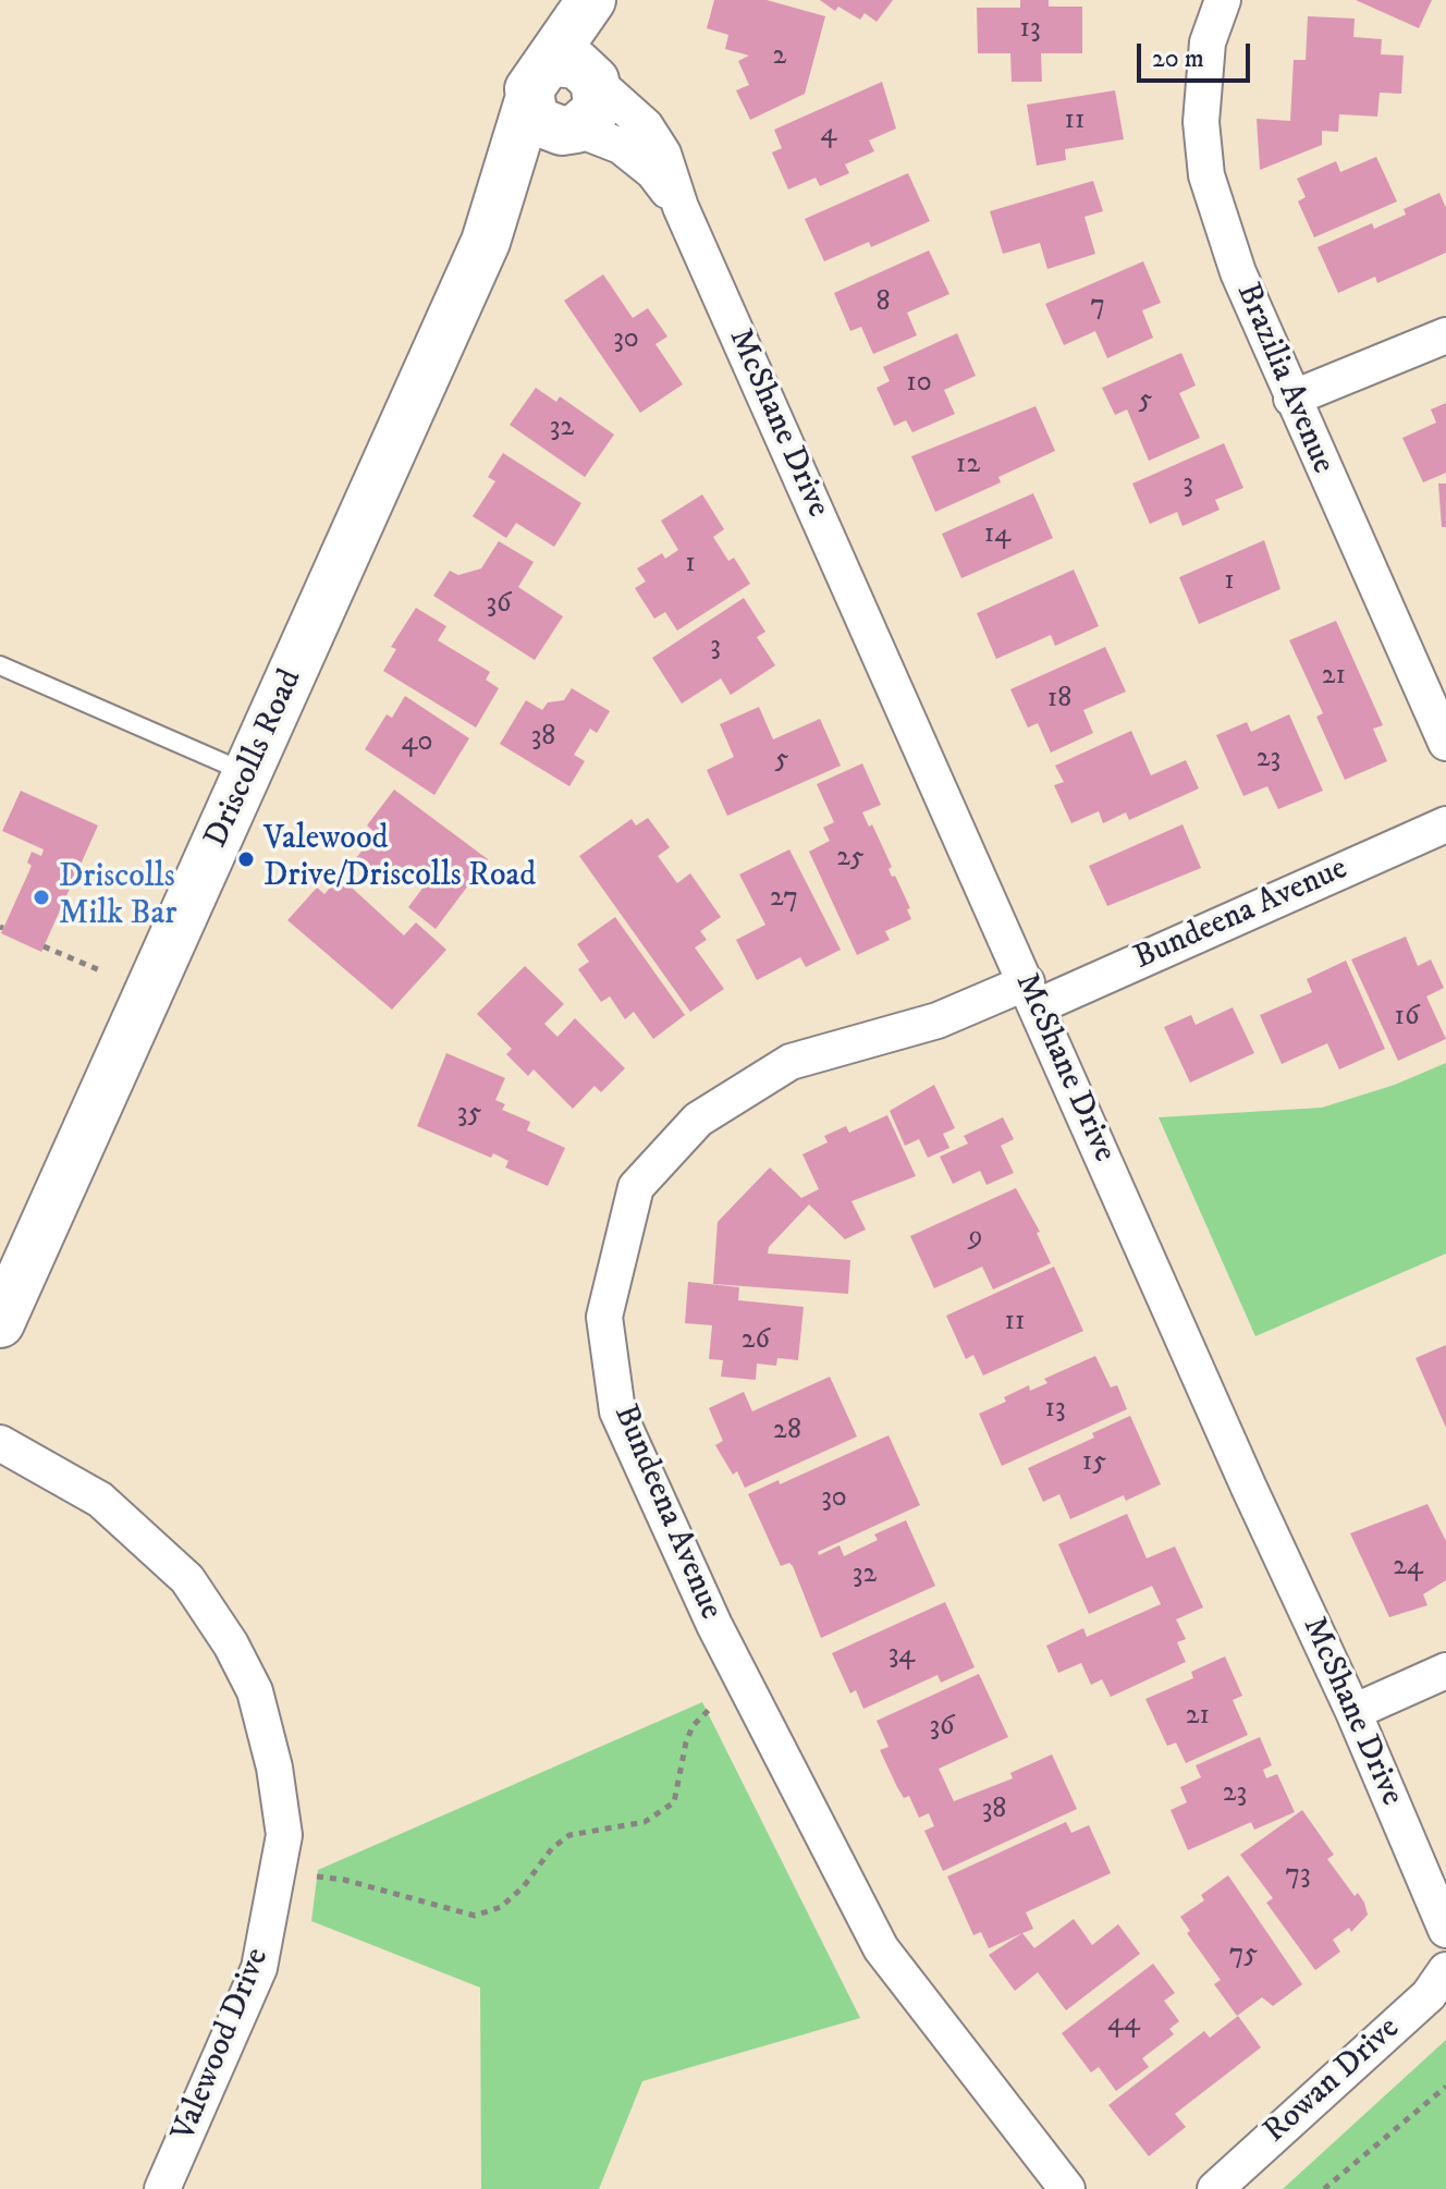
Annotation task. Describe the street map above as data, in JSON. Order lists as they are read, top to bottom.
{
  "streets": {
    "street": [
      "Brazilia Avenue",
      "McShane Drive",
      "Driscolls Road",
      "Bundeena Avenue",
      "Valewood Drive",
      "Rowan Drive"
    ]
  },
  "crossings": [
    ["McShane Drive", "Driscolls Road"],
    ["McShane Drive", "Bundeena Avenue"]
  ],
  "places": ["Valewood Drive/Driscolls Road", "Driscolls Milk Bar"],
  "house_numbers": [
    "13",
    "2",
    "11",
    "4",
    "8",
    "7",
    "30",
    "10",
    "5",
    "32",
    "12",
    "3",
    "14",
    "1",
    "1",
    "36",
    "3",
    "21",
    "18",
    "38",
    "40",
    "23",
    "5",
    "25",
    "27",
    "16",
    "35",
    "9",
    "11",
    "26",
    "13",
    "28",
    "15",
    "30",
    "24",
    "32",
    "34",
    "21",
    "36",
    "23",
    "38",
    "73",
    "75",
    "44"
  ],
  "scale_bar": "20 m"
}
